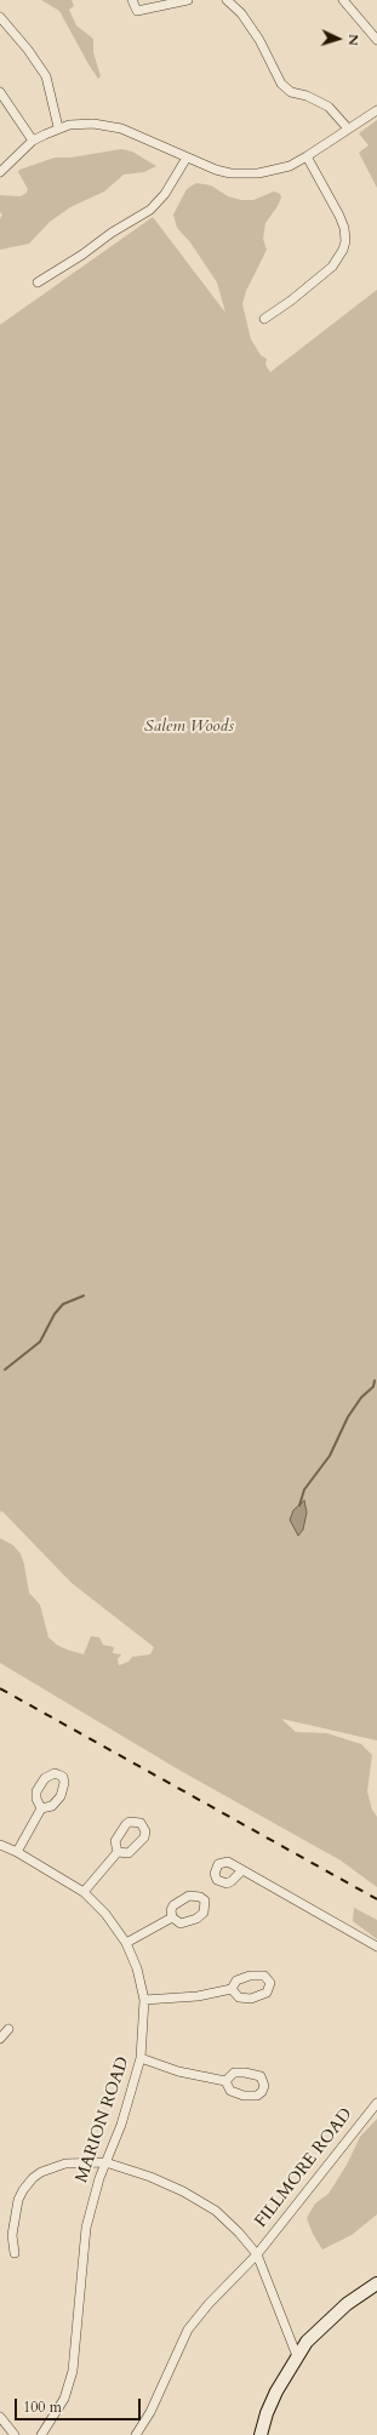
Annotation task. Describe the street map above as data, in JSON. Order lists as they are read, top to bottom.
{
  "streets": {
    "street": ["MARION ROAD", "FILLMORE ROAD"]
  },
  "parks": ["Salem Woods"],
  "scale_bar": "100 m",
  "north": "right"
}
